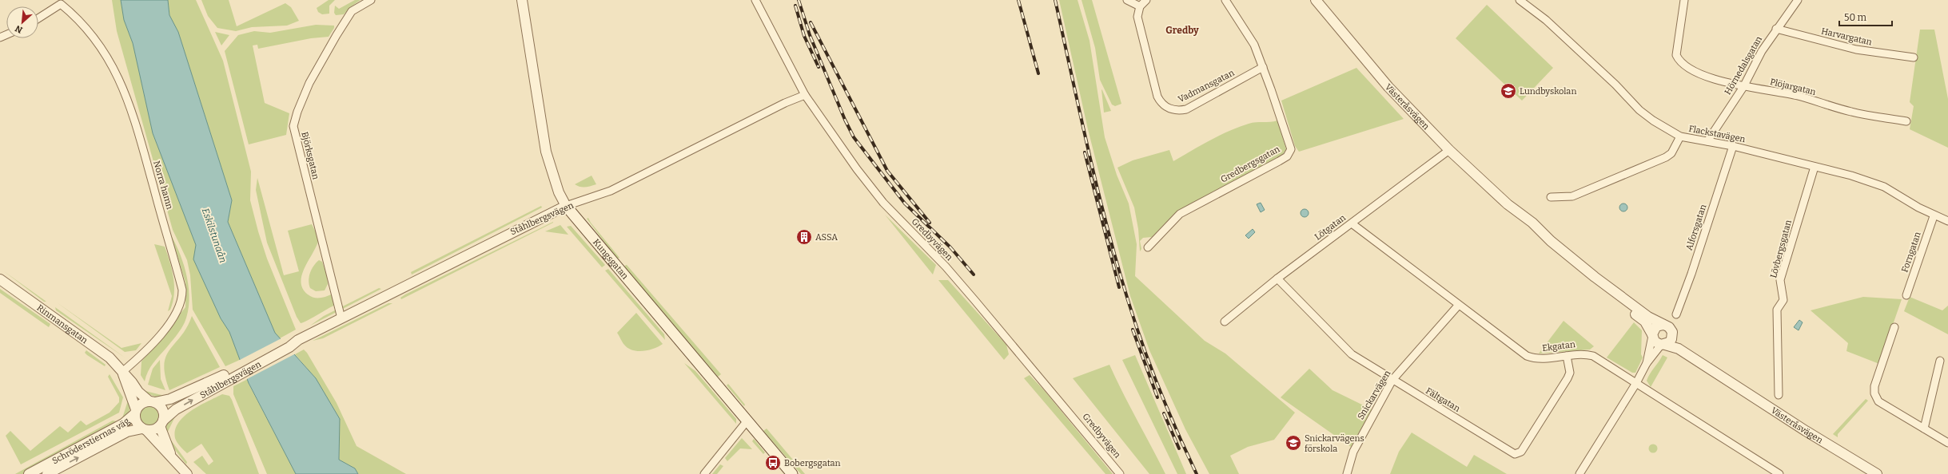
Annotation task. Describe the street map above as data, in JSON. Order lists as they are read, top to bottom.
{
  "streets": {
    "main road": ["Kungsgatan"],
    "street": [
      "Harvargatan",
      "Hörnedalsgatan",
      "Vadmansgatan",
      "Plöjargatan",
      "Västeråsvägen",
      "Flackstavägen",
      "Björksgatan",
      "Gredbergsgatan",
      "Norra hamn",
      "Ståhlbergsvägen",
      "Lötgatan",
      "Alforsgatan",
      "Gredbyvägen",
      "Lövbergsgatan",
      "Forngatan",
      "Rinmansgatan",
      "Ekgatan",
      "Snickarvägen",
      "Fältgatan",
      "Schröderstiernas väg"
    ]
  },
  "crossings": [
    ["Harvargatan", "Hörnedalsgatan"],
    ["Hörnedalsgatan", "Plöjargatan"],
    ["Hörnedalsgatan", "Flackstavägen"],
    ["Vadmansgatan", "Gredbergsgatan"],
    ["Västeråsvägen", "Lötgatan"],
    ["Flackstavägen", "Alforsgatan"],
    ["Flackstavägen", "Lövbergsgatan"],
    ["Flackstavägen", "Forngatan"],
    ["Björksgatan", "Ståhlbergsvägen"],
    ["Norra hamn", "Rinmansgatan"],
    ["Ståhlbergsvägen", "Gredbyvägen"],
    ["Ståhlbergsvägen", "Kungsgatan"],
    ["Ståhlbergsvägen", "Rinmansgatan"],
    ["Ståhlbergsvägen", "Schröderstiernas väg"],
    ["Lötgatan", "Ekgatan"],
    ["Lötgatan", "Fältgatan"],
    ["Rinmansgatan", "Schröderstiernas väg"],
    ["Ekgatan", "Snickarvägen"],
    ["Ekgatan", "Fältgatan"],
    ["Snickarvägen", "Fältgatan"]
  ],
  "districts": ["Gredby"],
  "water": ["Eskilstunaån"],
  "places": {
    "school or university": ["Lundbyskolan", "Snickarvägens förskola"],
    "building": ["ASSA"],
    "bus stop": ["Bobergsgatan"]
  },
  "scale_bar": "50 m",
  "north": "bottom left"
}
